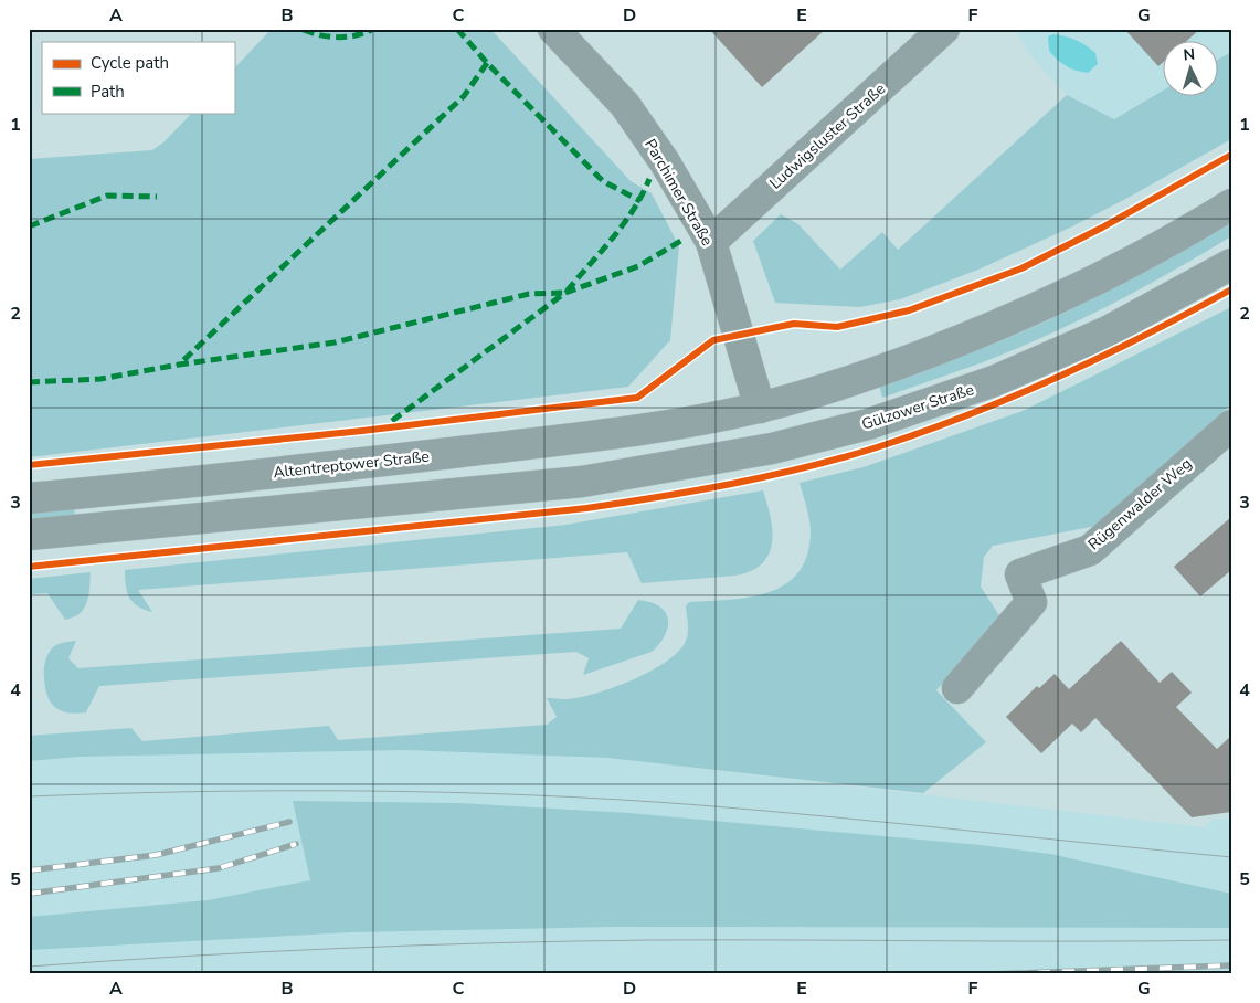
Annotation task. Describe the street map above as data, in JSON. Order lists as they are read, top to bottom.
{
  "streets": {
    "main road": ["Parchimer Straße", "Gülzower Straße", "Altentreptower Straße"],
    "street": ["Ludwigsluster Straße", "Rügenwalder Weg"]
  },
  "crossings": [
    ["Ludwigsluster Straße", "Parchimer Straße"],
    ["Parchimer Straße", "Gülzower Straße"],
    ["Parchimer Straße", "Altentreptower Straße"]
  ],
  "legend": ["Cycle path", "Path"],
  "north": "top",
  "grid": {
    "columns": [
      "A",
      "B",
      "C",
      "D",
      "E",
      "F",
      "G"
    ],
    "rows": [
      "1",
      "2",
      "3",
      "4",
      "5"
    ]
  }
}
